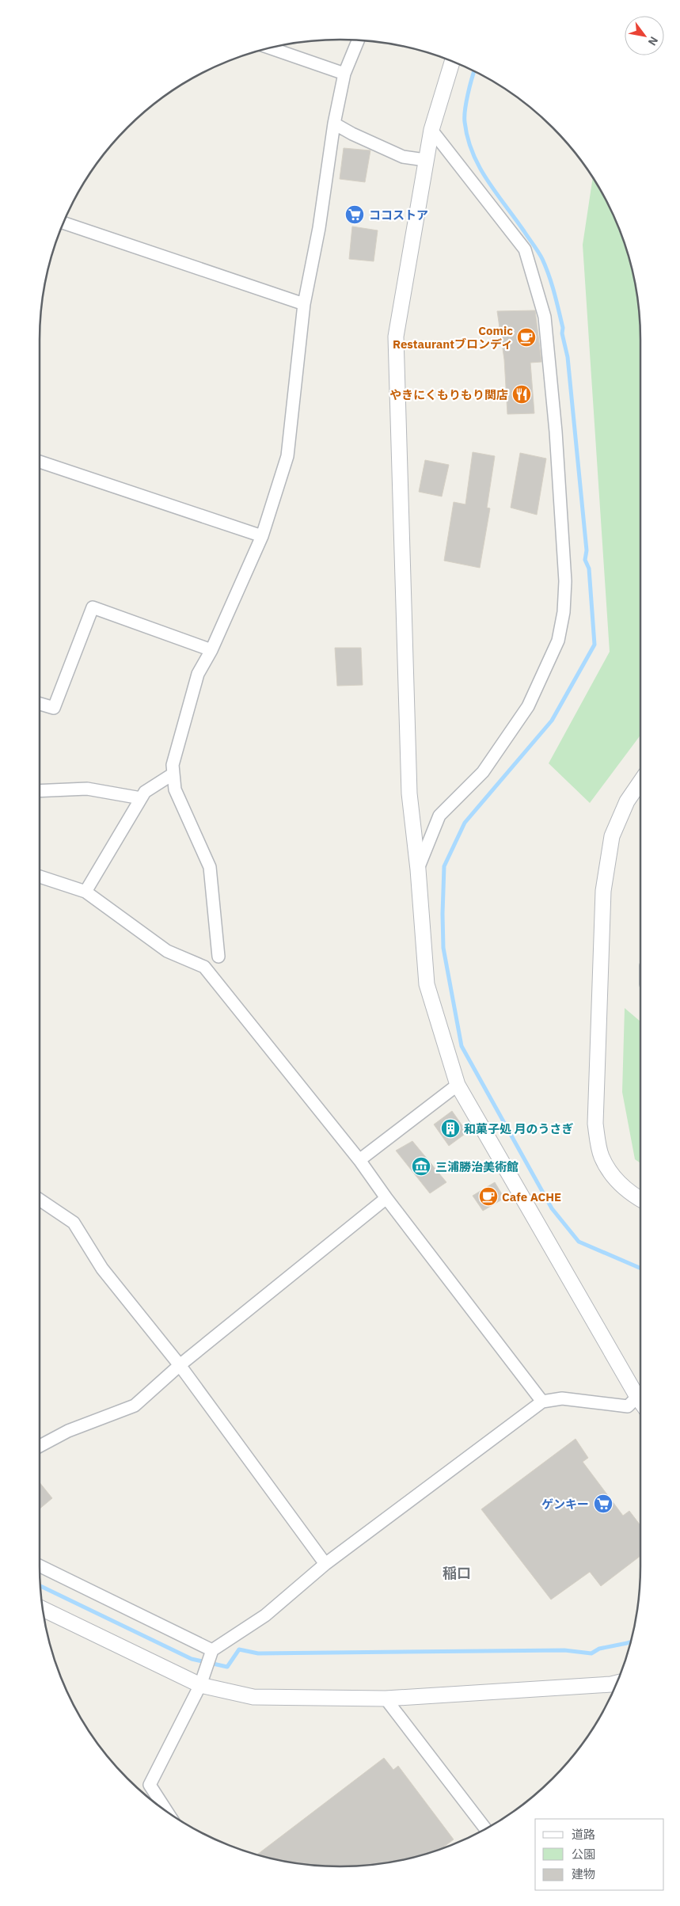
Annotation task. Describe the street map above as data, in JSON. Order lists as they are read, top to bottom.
{
  "districts": ["稲口"],
  "places": {
    "supermarket": ["ココストア", "ゲンキー"],
    "cafe": ["Comic Restaurantブロンディ", "Cafe ACHE"],
    "restaurant": ["やきにくもりもり関店"],
    "building": ["和菓子処 月のうさぎ"],
    "museum": ["三浦勝治美術館"]
  },
  "legend": ["道路", "公園", "建物"],
  "north": "bottom right"
}
